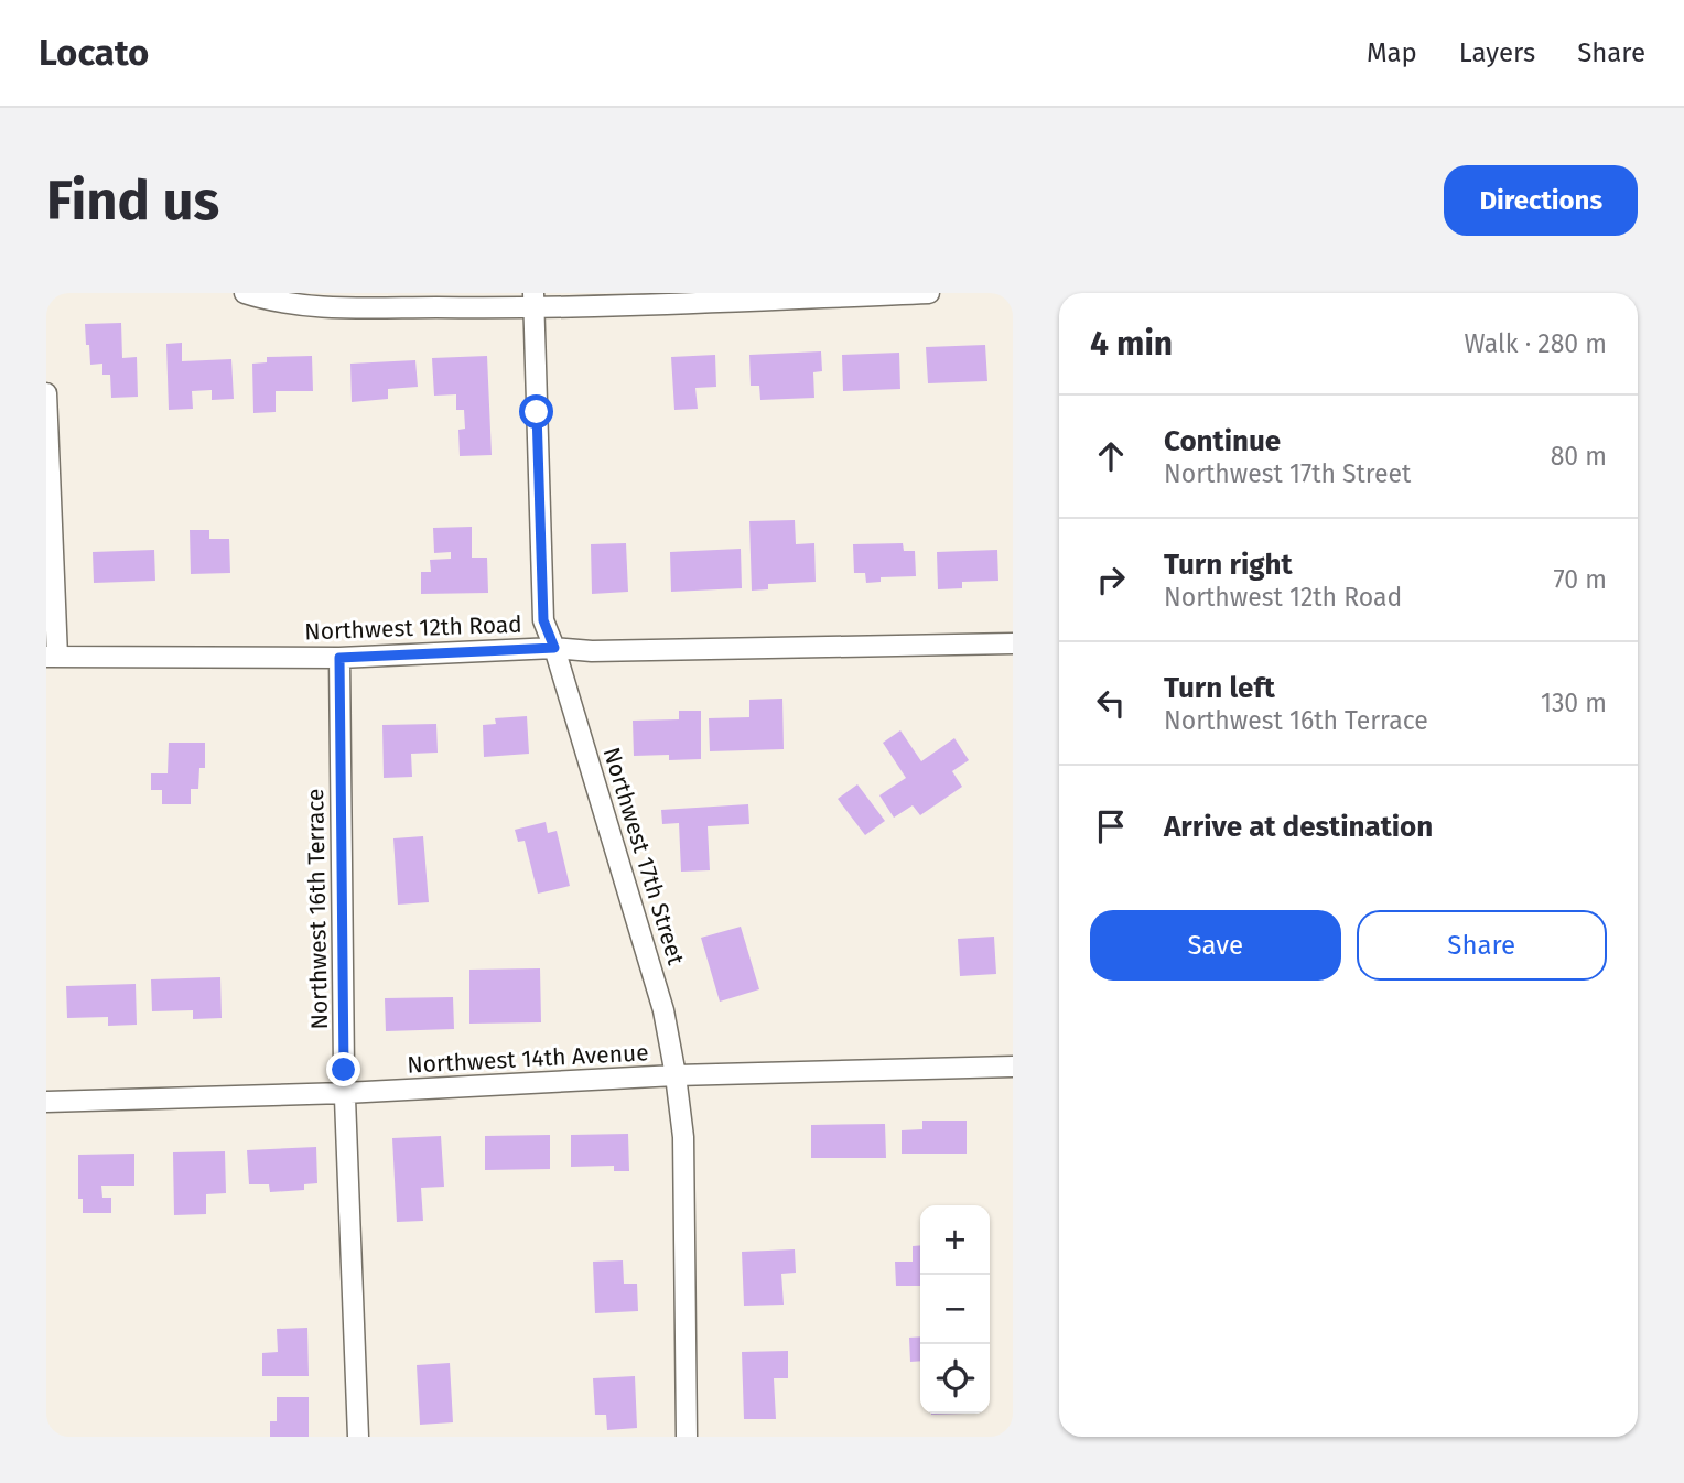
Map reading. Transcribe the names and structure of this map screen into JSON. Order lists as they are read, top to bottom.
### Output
{
  "streets": {
    "street": [
      "Northwest 12th Road",
      "Northwest 17th Street",
      "Northwest 16th Terrace",
      "Northwest 14th Avenue"
    ]
  },
  "crossings": [
    ["Northwest 12th Road", "Northwest 17th Street"],
    ["Northwest 12th Road", "Northwest 16th Terrace"],
    ["Northwest 17th Street", "Northwest 14th Avenue"],
    ["Northwest 16th Terrace", "Northwest 14th Avenue"]
  ],
  "page": {
    "header": "Locato",
    "nav": ["Map", "Layers", "Share"],
    "buttons": [
      "Directions",
      ["Save", "Share"]
    ],
    "title": "Find us",
    "heading": ["4 min", "Walk · 280 m"],
    "list": [
      ["Continue", "Northwest 17th Street", "80 m"],
      ["Turn right", "Northwest 12th Road", "70 m"],
      ["Turn left", "Northwest 16th Terrace", "130 m"],
      "Arrive at destination"
    ],
    "map_buttons": ["+", "−"]
  }
}
